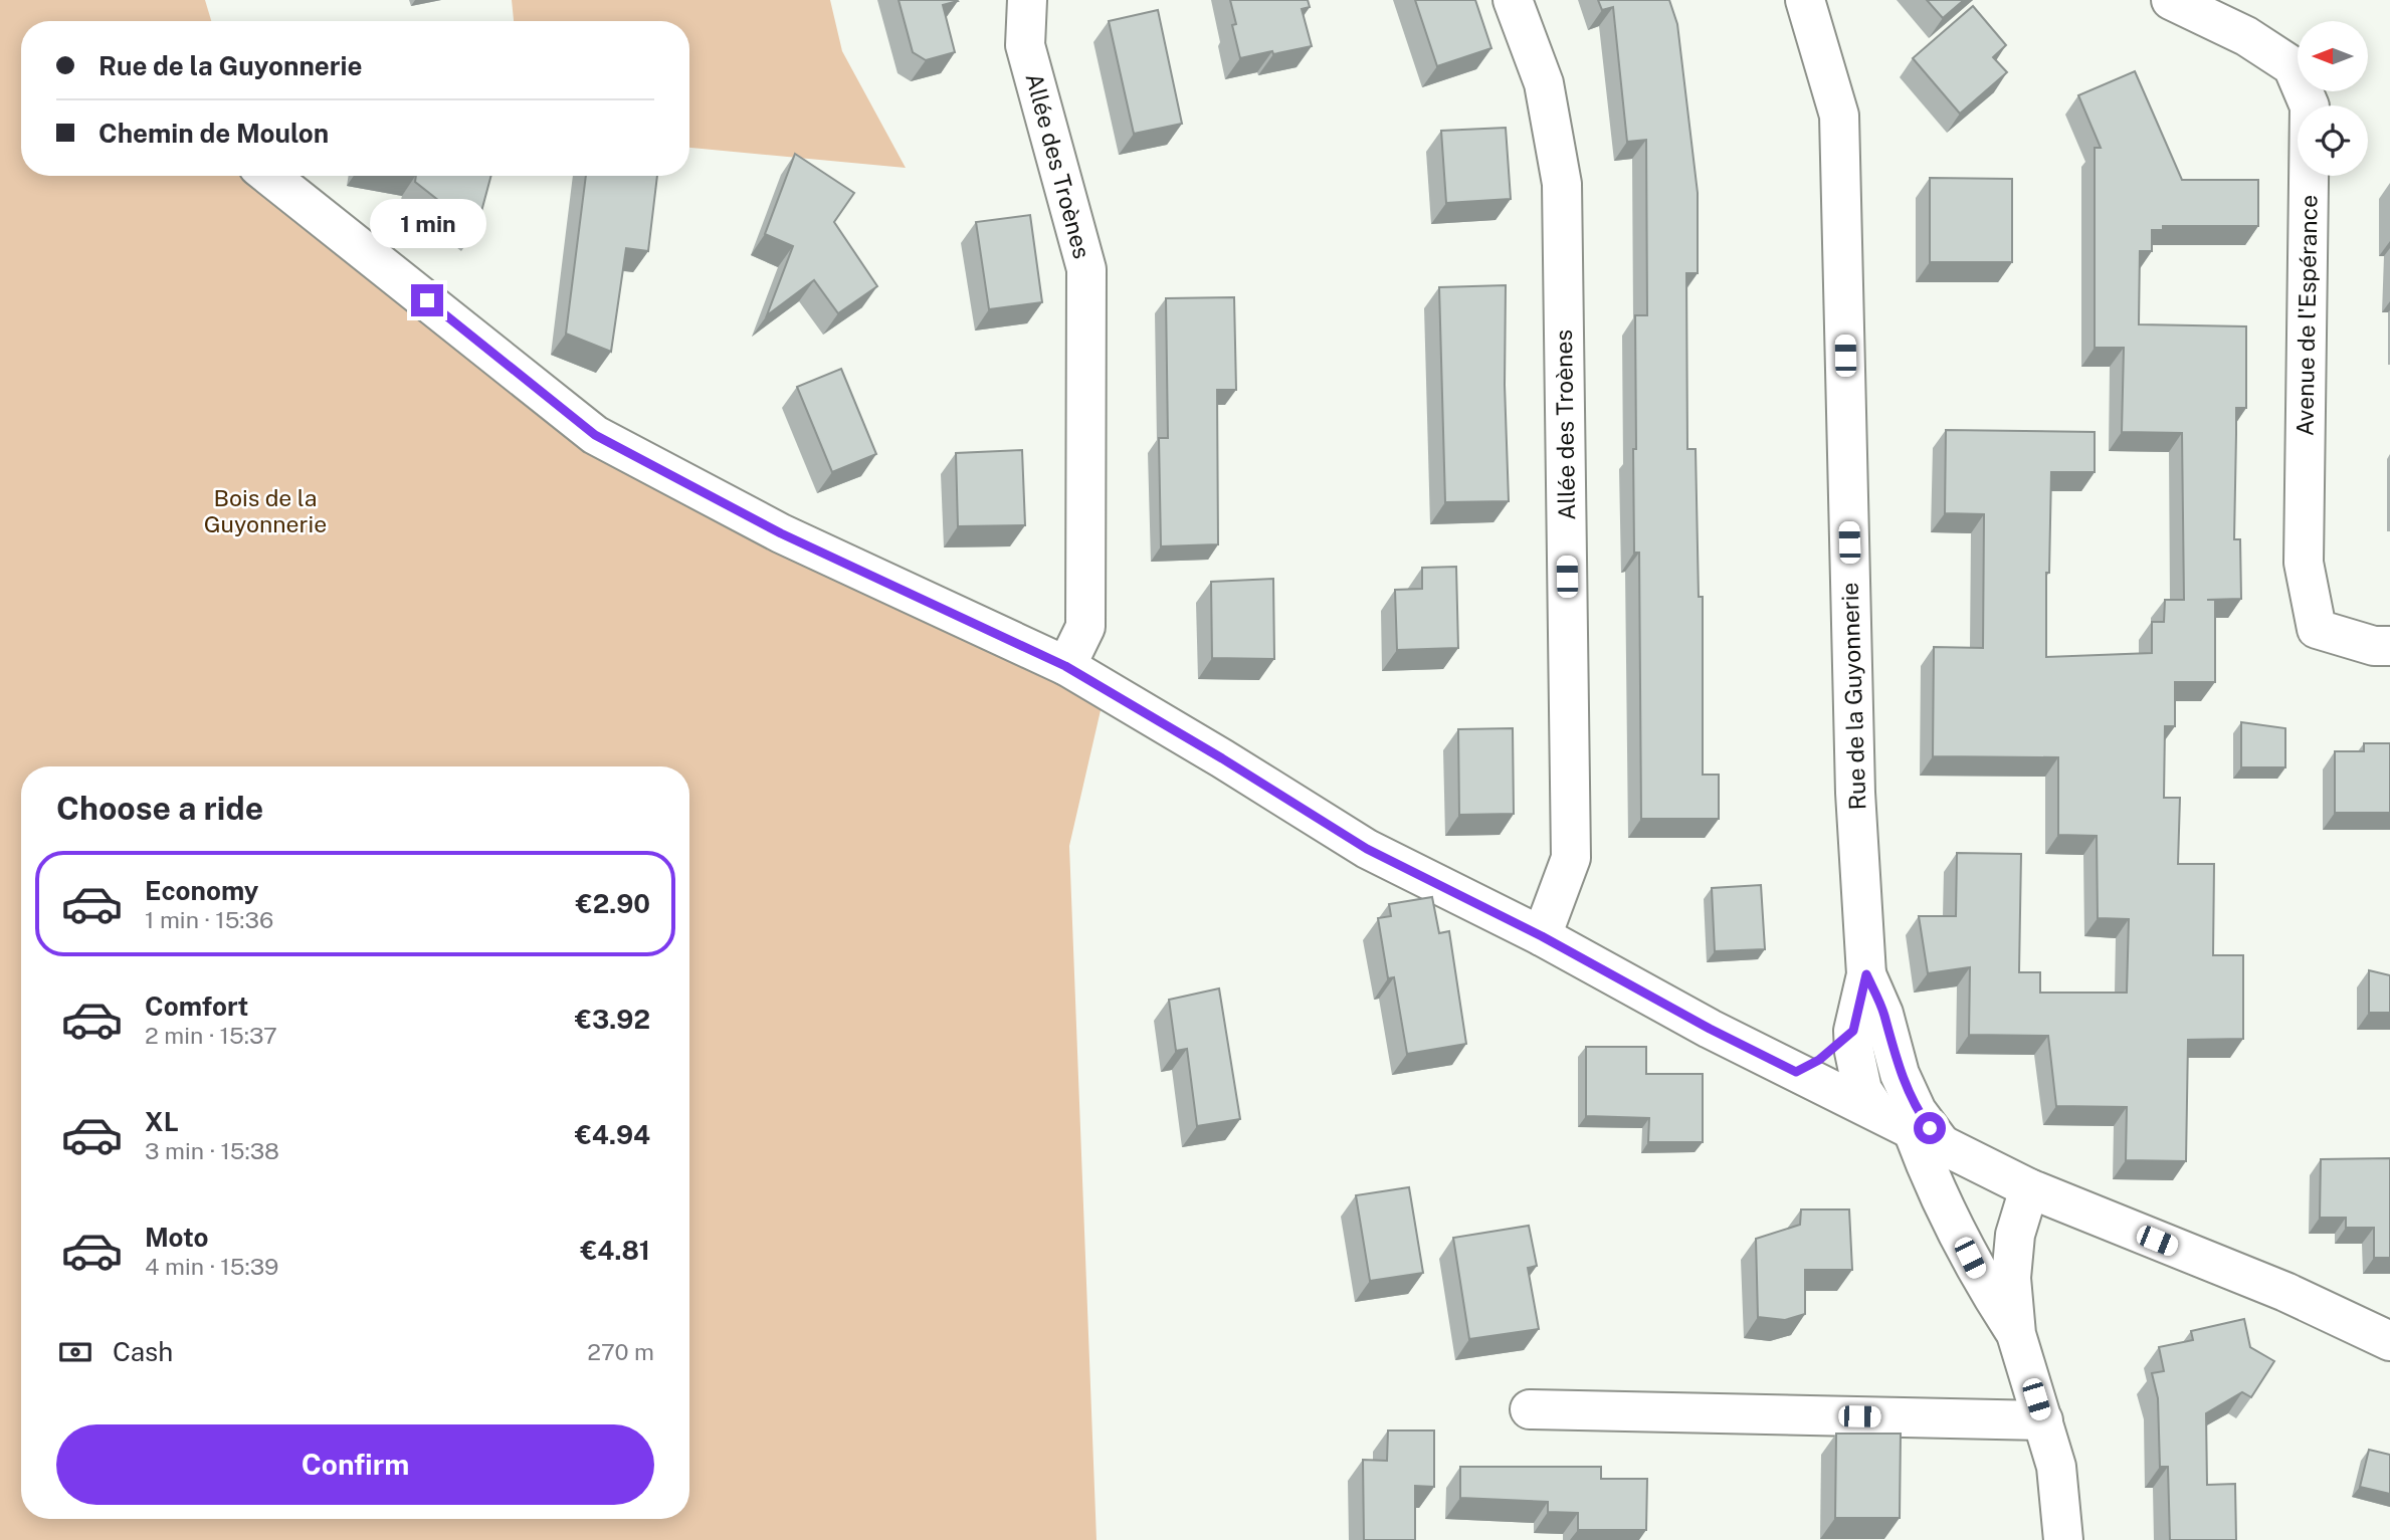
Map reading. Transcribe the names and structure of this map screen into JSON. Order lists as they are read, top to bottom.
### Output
{
  "streets": {
    "street": ["Allée des Troènes", "Avenue de l'Espérance", "Rue de la Guyonnerie"]
  },
  "parks": ["Bois de la Guyonnerie"],
  "north": "left",
  "page": {
    "banner": ["Rue de la Guyonnerie", "Chemin de Moulon"],
    "bubble": "1 min",
    "heading": "Choose a ride",
    "list": [
      {
        "name": "Economy",
        "note": "1 min · 15:36",
        "value": "€2.90"
      },
      {
        "name": "Comfort",
        "note": "2 min · 15:37",
        "value": "€3.92"
      },
      {
        "name": "XL",
        "note": "3 min · 15:38",
        "value": "€4.94"
      },
      {
        "name": "Moto",
        "note": "4 min · 15:39",
        "value": "€4.81"
      }
    ],
    "pay": ["Cash", "270 m"],
    "buttons": "Confirm"
  }
}
